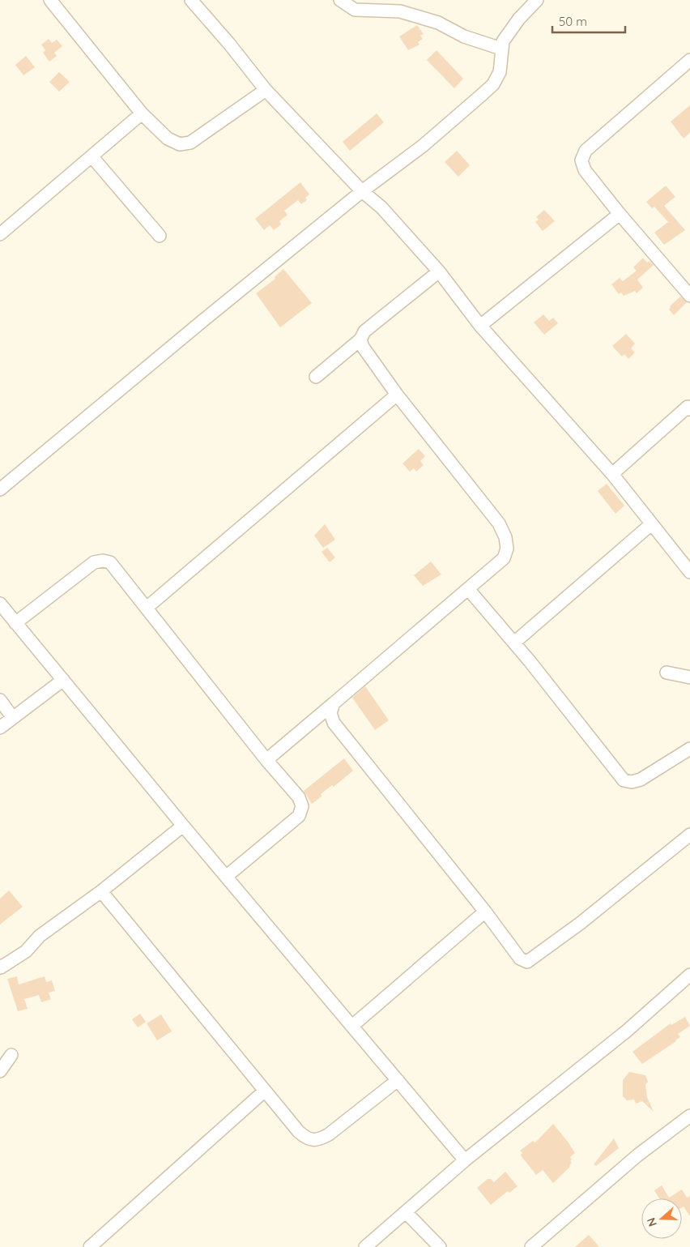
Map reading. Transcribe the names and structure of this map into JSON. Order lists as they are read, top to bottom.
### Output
{
  "scale_bar": "50 m",
  "north": "left"
}
